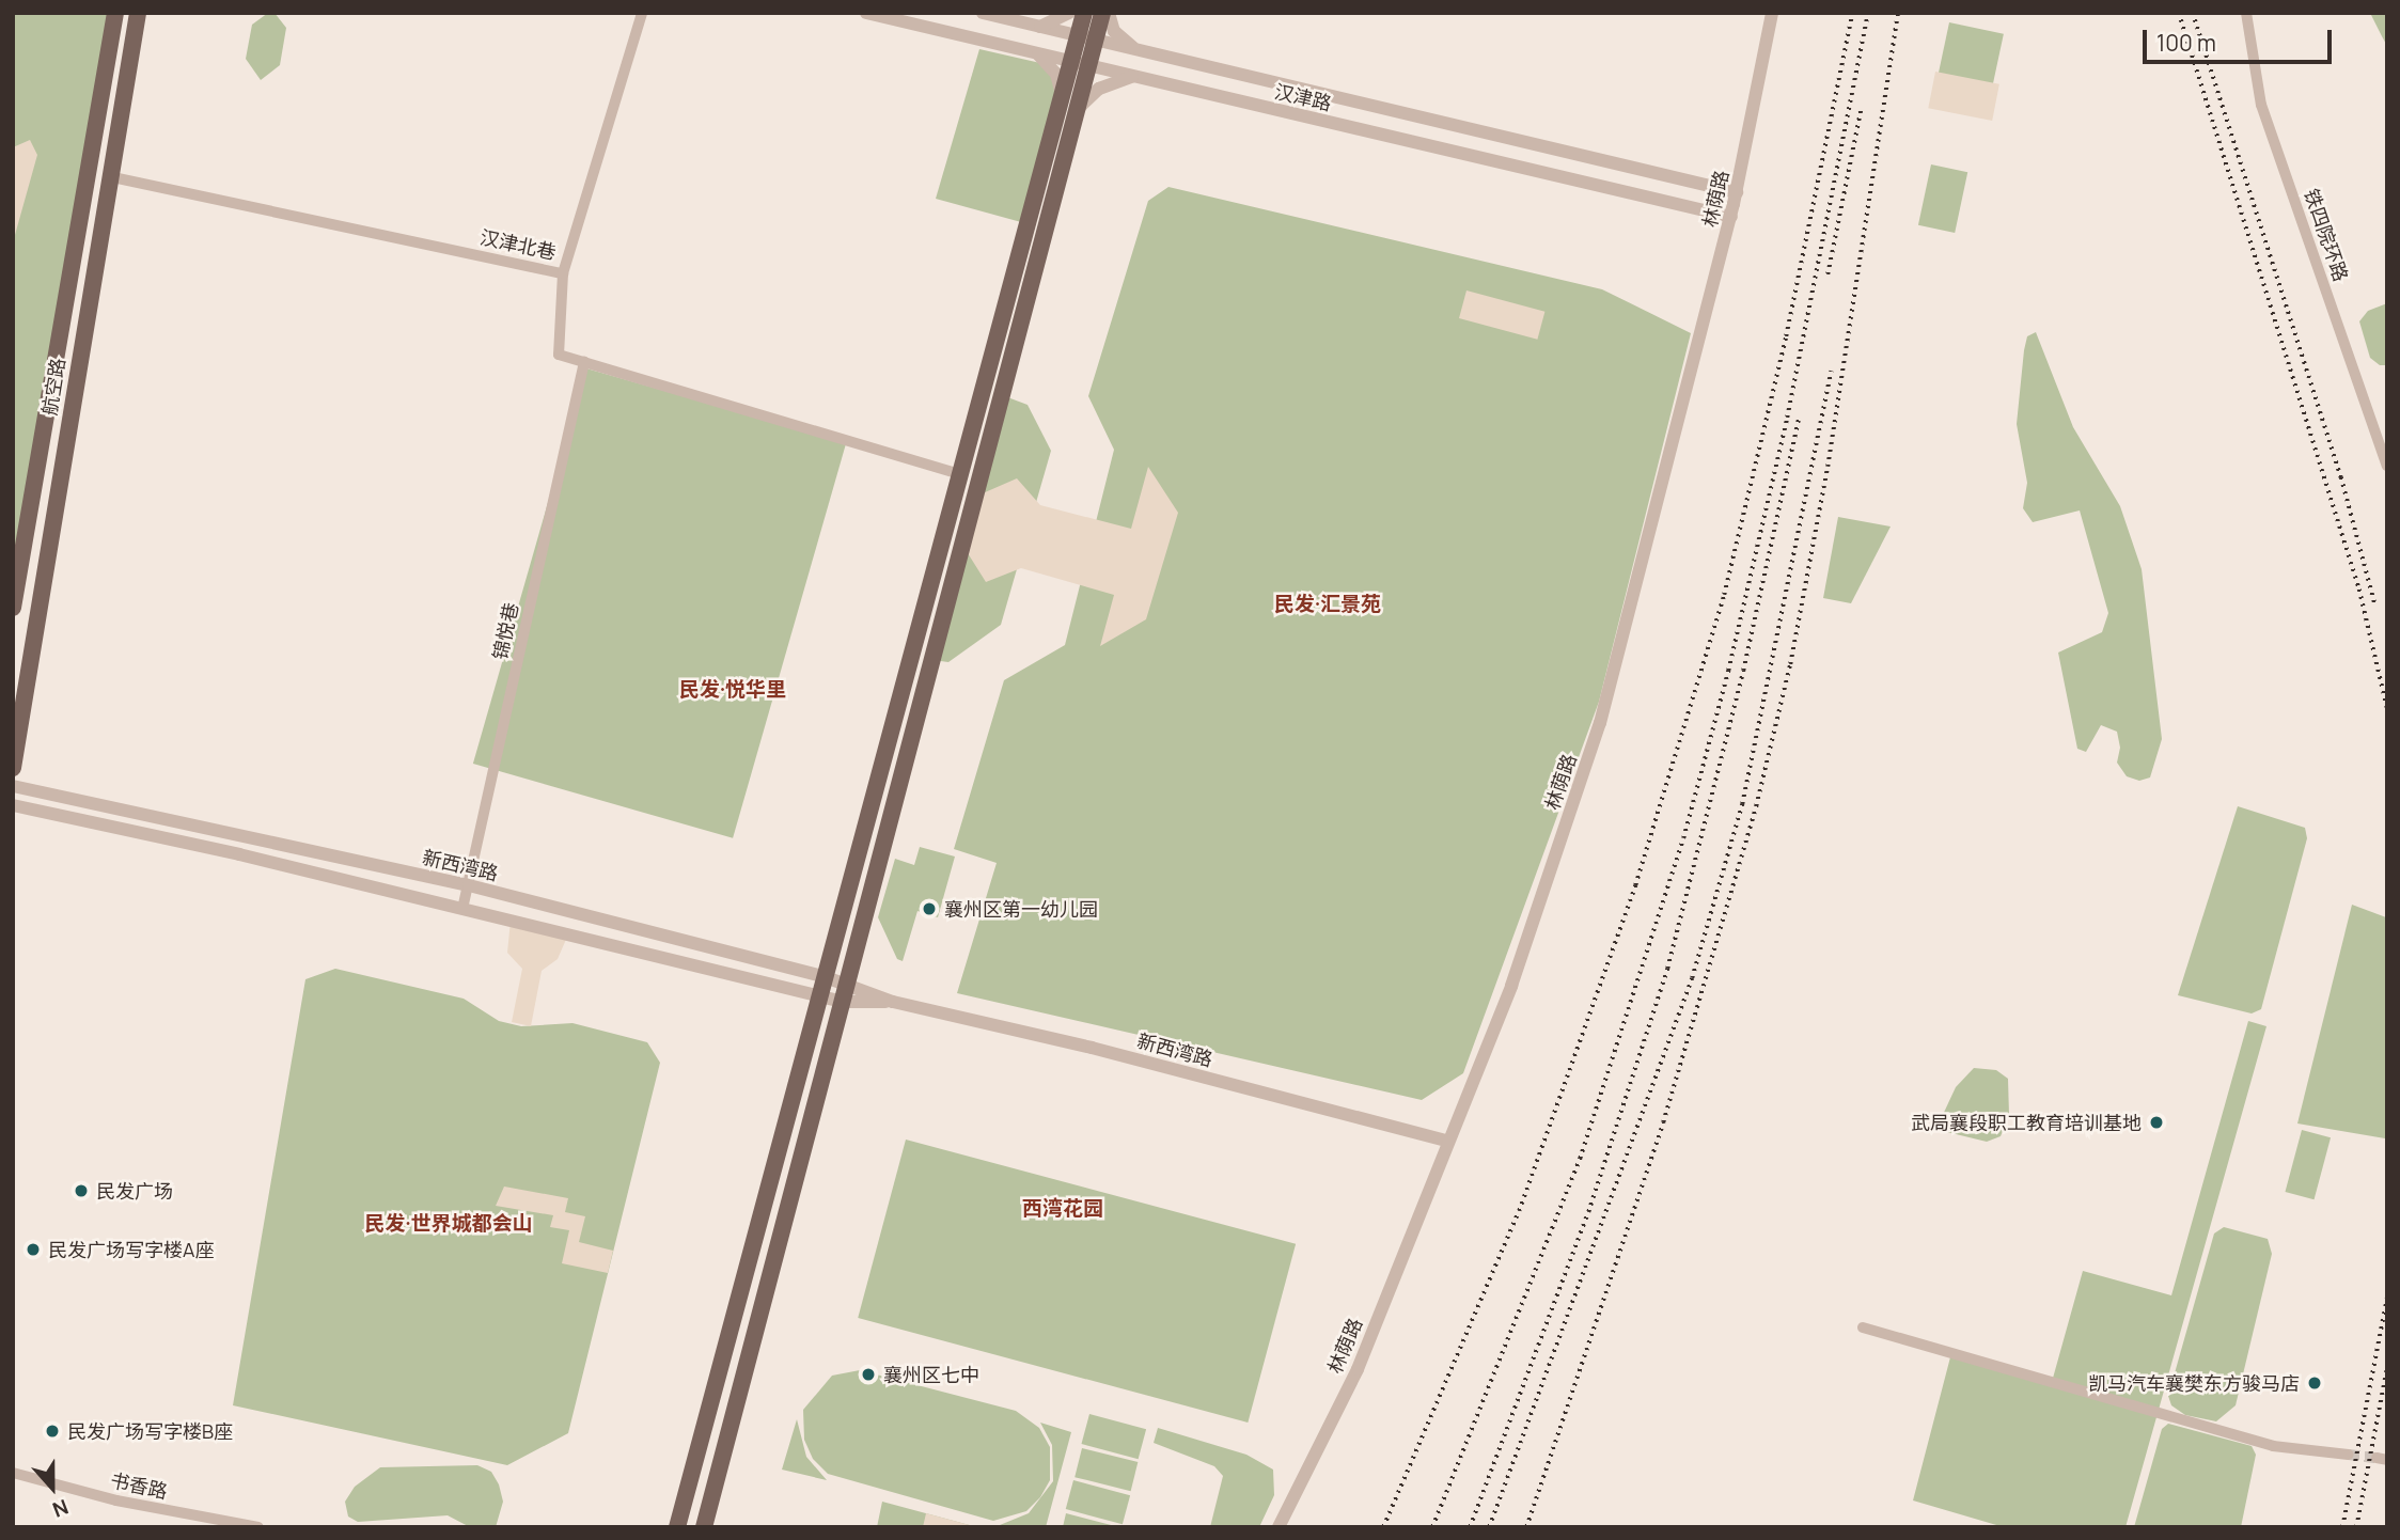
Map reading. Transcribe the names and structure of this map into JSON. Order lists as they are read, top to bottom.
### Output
{
  "streets": {
    "main road": ["航空路"],
    "street": [
      "汉津路",
      "林荫路",
      "铁四院环路",
      "汉津北巷",
      "锦悦巷",
      "新西湾路",
      "书香路"
    ]
  },
  "crossings": [
    ["汉津路", "林荫路"],
    ["林荫路", "新西湾路"],
    ["汉津北巷", "航空路"],
    ["汉津北巷", "锦悦巷"],
    ["锦悦巷", "新西湾路"]
  ],
  "districts": [
    "民发·汇景苑",
    "民发·悦华里",
    "西湾花园",
    "民发·世界城都会山"
  ],
  "places": [
    "襄州区第一幼儿园",
    "武局襄段职工教育培训基地",
    "民发广场",
    "民发广场写字楼A座",
    "襄州区七中",
    "凯马汽车襄樊东方骏马店",
    "民发广场写字楼B座"
  ],
  "scale_bar": "100 m",
  "north": "bottom"
}
